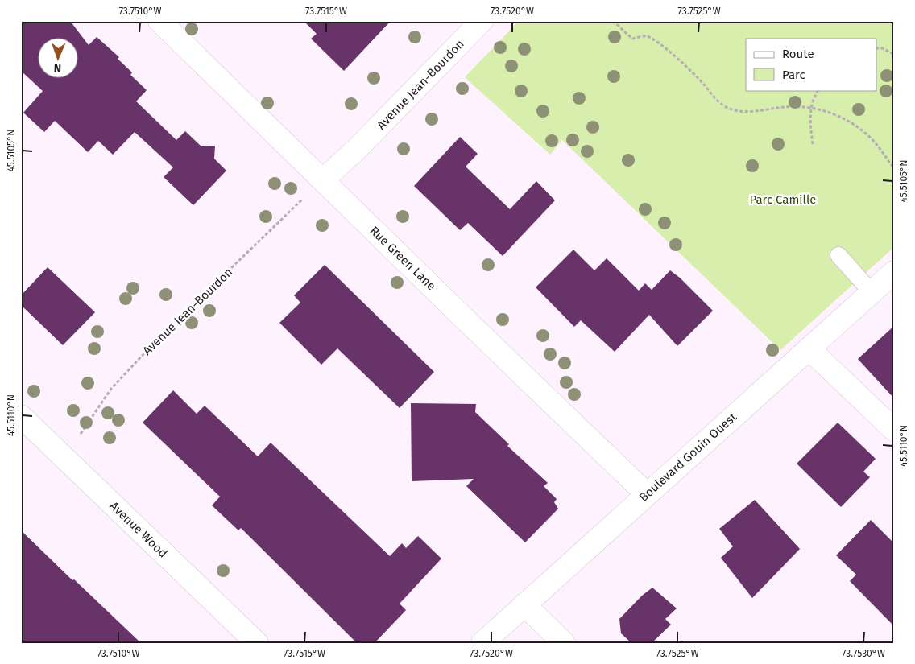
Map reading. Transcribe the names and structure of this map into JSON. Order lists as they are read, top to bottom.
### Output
{
  "streets": {
    "street": [
      "Avenue Jean-Bourdon",
      "Rue Green Lane",
      "Boulevard Gouin Ouest",
      "Avenue Wood"
    ]
  },
  "crossings": [
    ["Avenue Jean-Bourdon", "Rue Green Lane"],
    ["Rue Green Lane", "Boulevard Gouin Ouest"]
  ],
  "parks": ["Parc Camille"],
  "legend": ["Route", "Parc"],
  "north": "bottom",
  "coordinates": [
    "73.7510°W",
    "73.7515°W",
    "73.7520°W",
    "73.7525°W",
    "45.5105°N",
    "45.5110°N",
    "73.7530°W"
  ]
}
